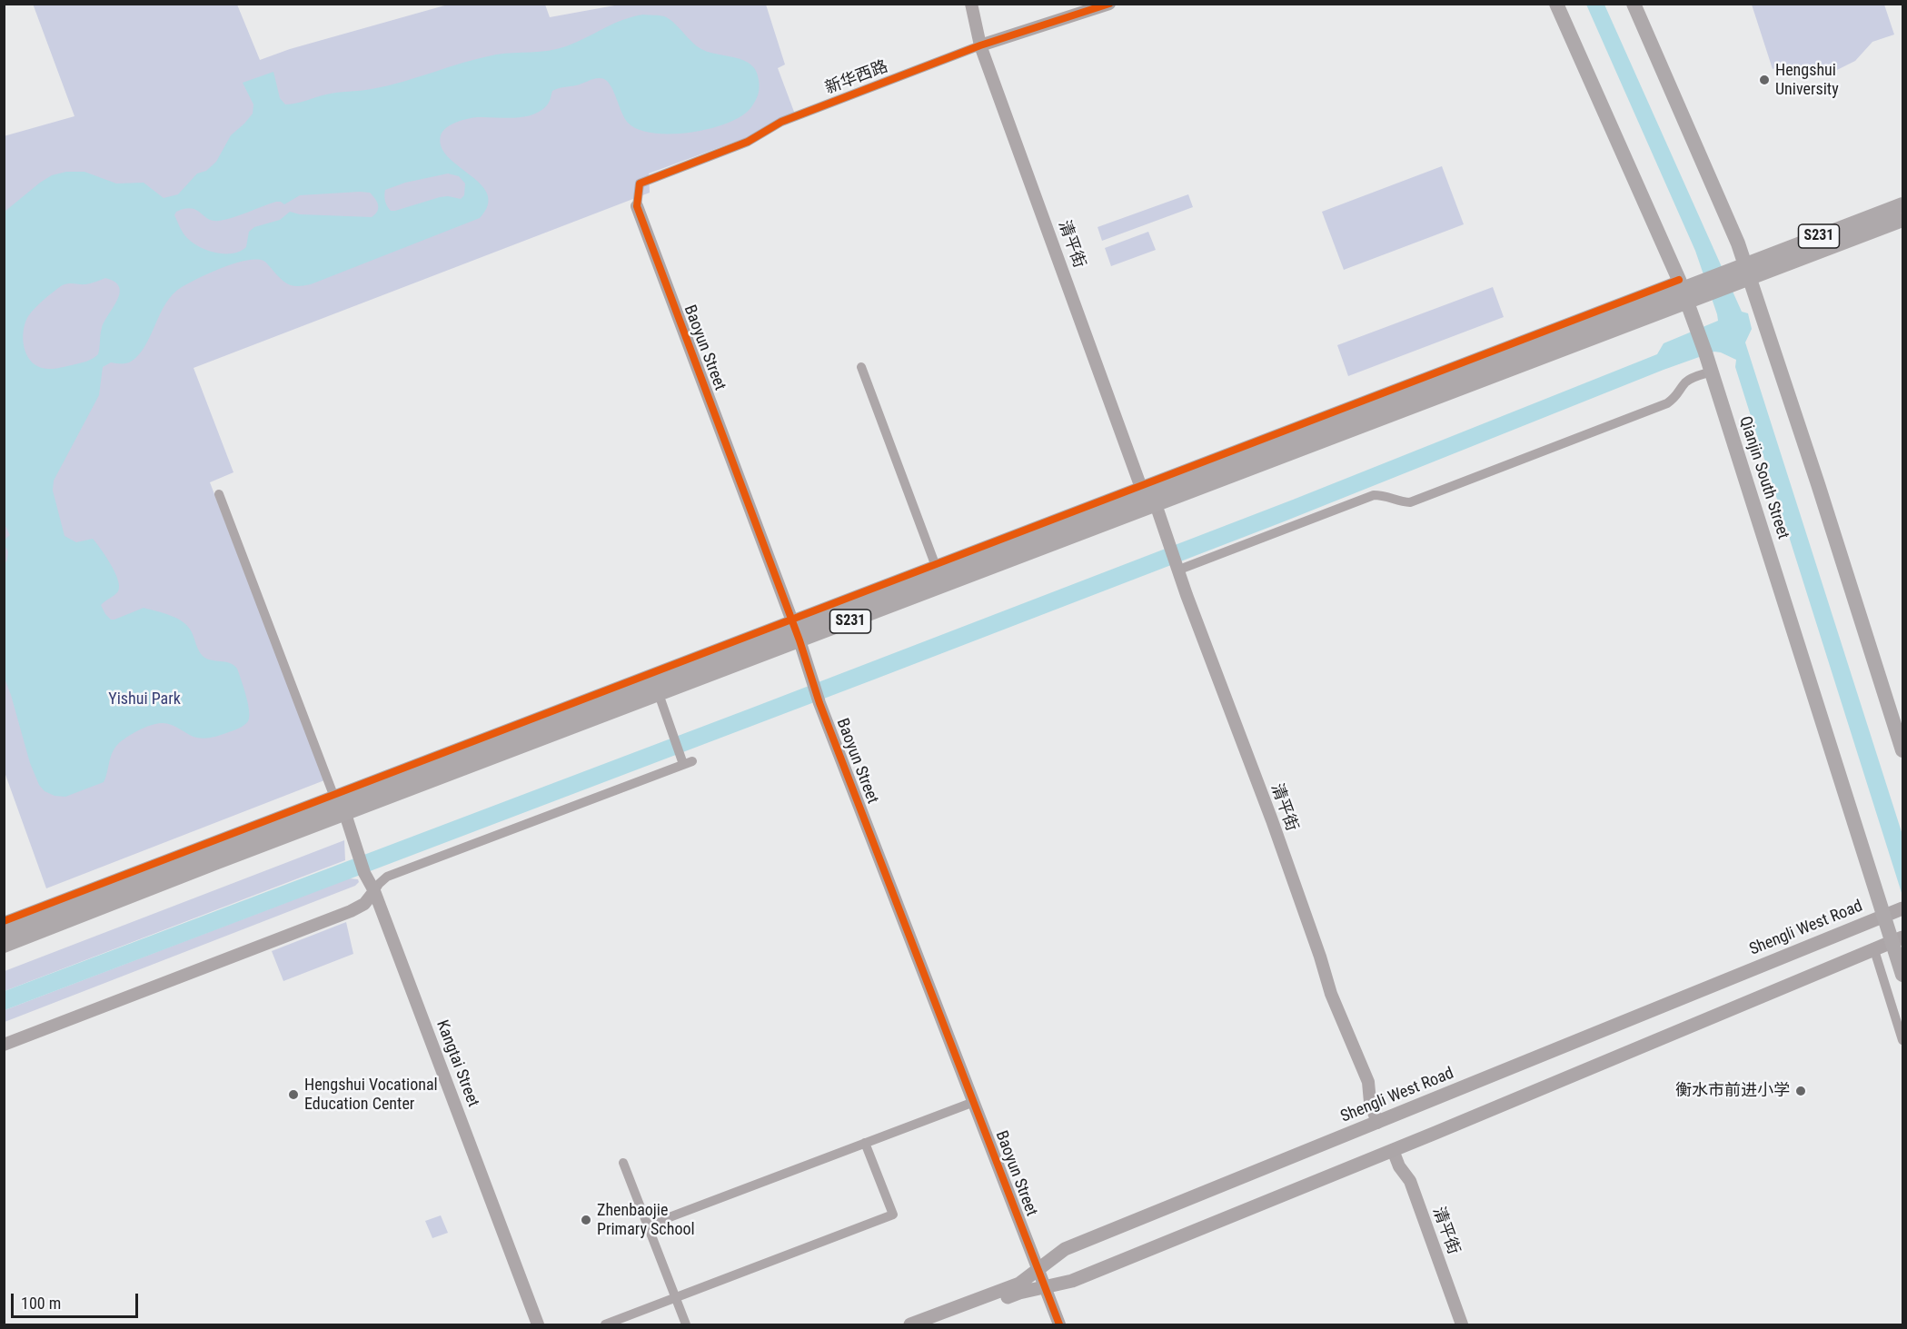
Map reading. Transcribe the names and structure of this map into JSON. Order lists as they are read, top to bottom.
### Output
{
  "streets": {
    "main road": ["S231", "Qianjin South Street", "Shengli West Road"],
    "street": [
      "新华西路",
      "清平街",
      "Baoyun Street",
      "Kangtai Street"
    ]
  },
  "crossings": [
    ["新华西路", "清平街"],
    ["新华西路", "Baoyun Street"],
    ["S231", "清平街"],
    ["S231", "Baoyun Street"],
    ["S231", "Qianjin South Street"],
    ["S231", "Kangtai Street"],
    ["清平街", "Shengli West Road"],
    ["Baoyun Street", "Shengli West Road"],
    ["Qianjin South Street", "Shengli West Road"]
  ],
  "parks": ["Yishui Park"],
  "places": [
    "Hengshui University",
    "衡水市前进小学",
    "Hengshui Vocational Education Center",
    "Zhenbaojie Primary School"
  ],
  "scale_bar": "100 m"
}
